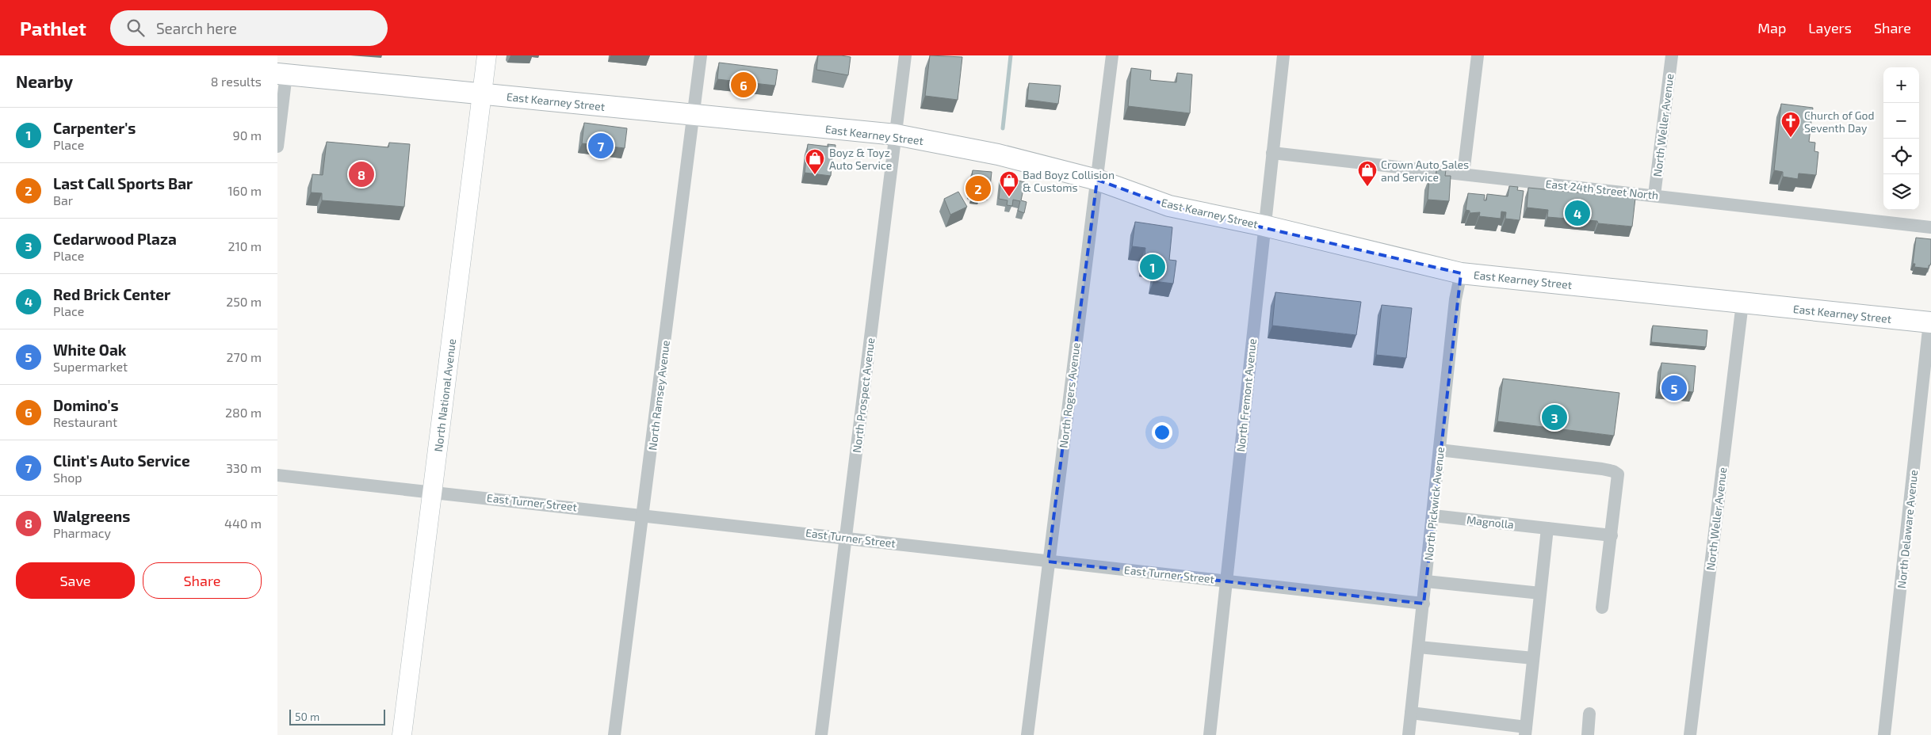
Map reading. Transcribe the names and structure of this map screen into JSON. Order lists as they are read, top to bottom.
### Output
{
  "streets": {
    "main road": ["East Kearney Street", "North National Avenue"],
    "street": [
      "North Weller Avenue",
      "East 24th Street North",
      "North Ramsey Avenue",
      "North Prospect Avenue",
      "North Rogers Avenue",
      "North Fremont Avenue",
      "East Turner Street",
      "North Pickwick Avenue",
      "Magnolla",
      "North Delaware Avenue"
    ]
  },
  "crossings": [
    ["East Kearney Street", "North Weller Avenue"],
    ["East Kearney Street", "North National Avenue"],
    ["East Kearney Street", "North Ramsey Avenue"],
    ["East Kearney Street", "North Prospect Avenue"],
    ["East Kearney Street", "North Rogers Avenue"],
    ["East Kearney Street", "North Fremont Avenue"],
    ["East Kearney Street", "North Pickwick Avenue"],
    ["East Kearney Street", "North Delaware Avenue"],
    ["North Weller Avenue", "East 24th Street North"],
    ["East 24th Street North", "North Fremont Avenue"],
    ["North National Avenue", "East Turner Street"],
    ["North Ramsey Avenue", "East Turner Street"],
    ["North Prospect Avenue", "East Turner Street"],
    ["North Rogers Avenue", "East Turner Street"],
    ["North Fremont Avenue", "East Turner Street"],
    ["East Turner Street", "North Pickwick Avenue"],
    ["North Pickwick Avenue", "Magnolla"]
  ],
  "places": {
    "church": ["Church of God Seventh Day"],
    "shop": ["Boyz & Toyz Auto Service", "Crown Auto Sales and Service", "Bad Boyz Collision & Customs"]
  },
  "scale_bar": "50 m",
  "page": {
    "header": "Pathlet",
    "search": "Search here",
    "nav": ["Map", "Layers", "Share"],
    "heading": ["Nearby", "8 results"],
    "map_buttons": ["+", "−"],
    "pins": [
      "6",
      "7",
      "8",
      "2",
      "4",
      "1",
      "5",
      "3"
    ],
    "list": [
      {
        "mark": "1",
        "name": "Carpenter's",
        "note": "Place",
        "value": "90 m"
      },
      {
        "mark": "2",
        "name": "Last Call Sports Bar",
        "note": "Bar",
        "value": "160 m"
      },
      {
        "mark": "3",
        "name": "Cedarwood Plaza",
        "note": "Place",
        "value": "210 m"
      },
      {
        "mark": "4",
        "name": "Red Brick Center",
        "note": "Place",
        "value": "250 m"
      },
      {
        "mark": "5",
        "name": "White Oak",
        "note": "Supermarket",
        "value": "270 m"
      },
      {
        "mark": "6",
        "name": "Domino's",
        "note": "Restaurant",
        "value": "280 m"
      },
      {
        "mark": "7",
        "name": "Clint's Auto Service",
        "note": "Shop",
        "value": "330 m"
      },
      {
        "mark": "8",
        "name": "Walgreens",
        "note": "Pharmacy",
        "value": "440 m"
      }
    ],
    "buttons": ["Save", "Share"],
    "scale": "50 m"
  }
}
